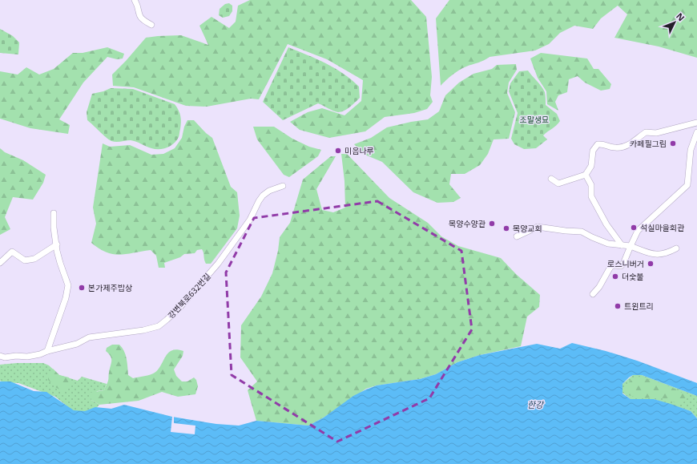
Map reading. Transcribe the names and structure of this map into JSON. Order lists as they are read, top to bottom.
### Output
{
  "streets": {
    "street": ["강변북로632번길"]
  },
  "water": ["한강"],
  "parks": ["조말생묘"],
  "places": [
    "카페필그림",
    "미음나루",
    "목양수양관",
    "석실마을회관",
    "목양교회",
    "로스니버거",
    "더숯불",
    "본가제주밥상",
    "트윈트리"
  ],
  "north": "top right"
}
